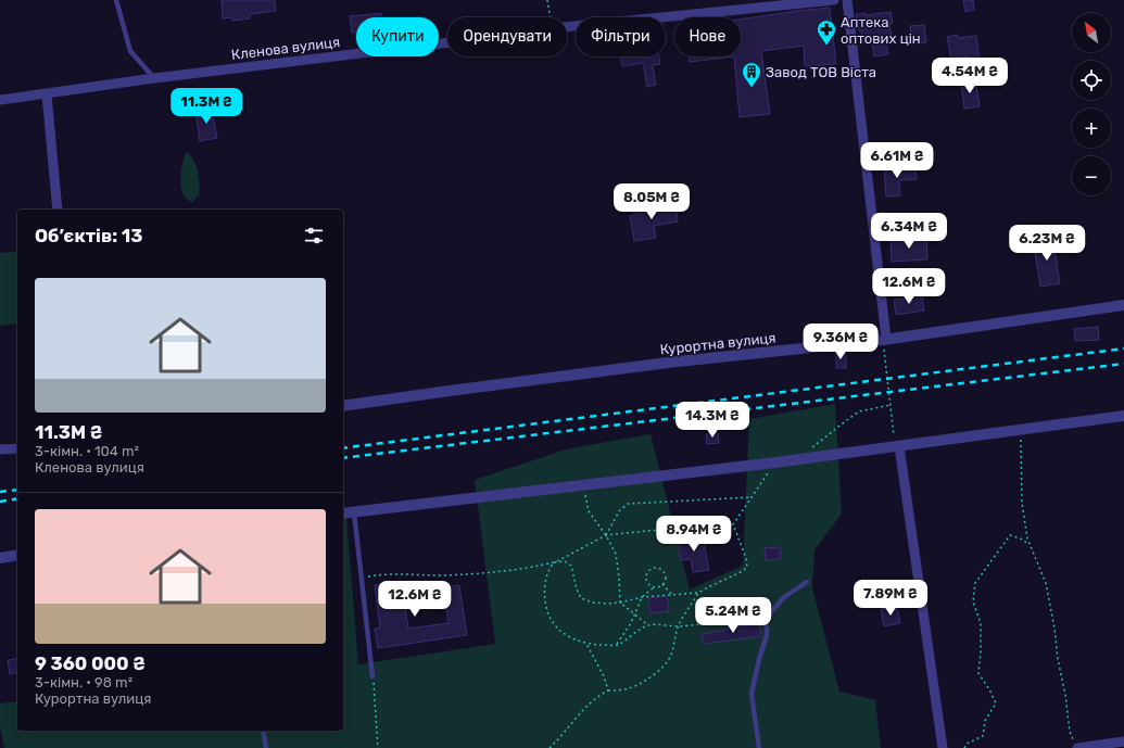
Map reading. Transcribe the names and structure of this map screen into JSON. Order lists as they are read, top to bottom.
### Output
{
  "streets": {
    "street": ["Кленова вулиця", "Курортна вулиця"]
  },
  "places": {
    "pharmacy": ["Аптека оптових цін"],
    "building": ["Завод ТОВ Віста"]
  },
  "north": "top left",
  "page": {
    "map_buttons": ["+", "−"],
    "chip": [
      "Купити",
      "Орендувати",
      "Фільтри",
      "Нове"
    ],
    "price": [
      "4.54M ₴",
      "11.3M ₴",
      "6.61M ₴",
      "8.05M ₴",
      "6.34M ₴",
      "6.23M ₴",
      "12.6M ₴",
      "9.36M ₴",
      "14.3M ₴",
      "8.94M ₴",
      "7.89M ₴",
      "12.6M ₴",
      "5.24M ₴"
    ],
    "heading": "Об’єктів: 13",
    "list": [
      {
        "name": "11.3M ₴",
        "note": "3-кімн. · 104 m² · Кленова вулиця"
      },
      {
        "name": "9 360 000 ₴",
        "note": "3-кімн. · 98 m² · Курортна вулиця"
      }
    ]
  }
}
